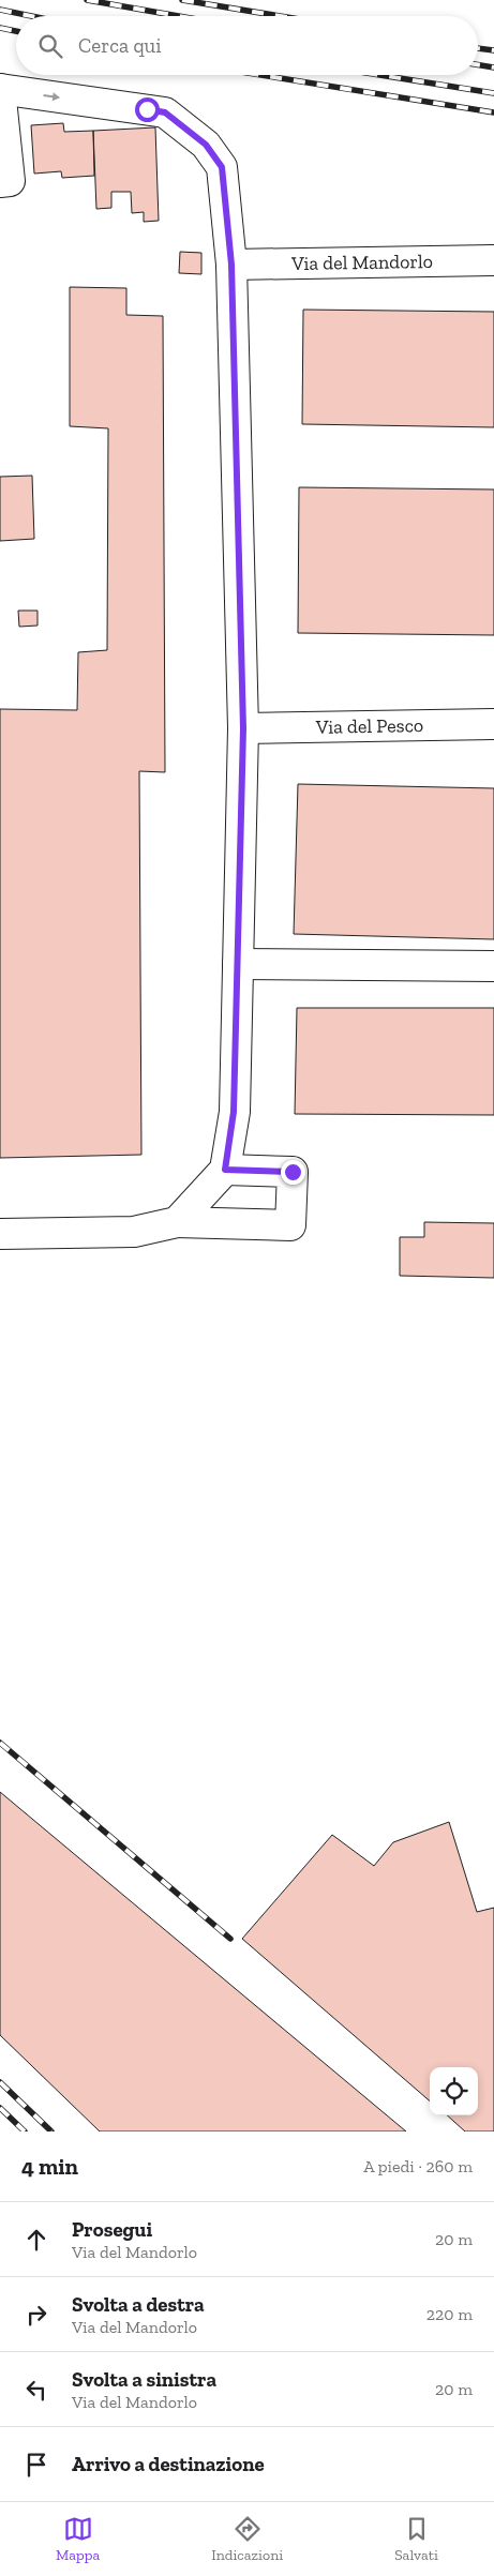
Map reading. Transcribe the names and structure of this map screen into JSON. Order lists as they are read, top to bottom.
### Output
{
  "streets": {
    "street": ["Via del Mandorlo", "Via del Pesco"]
  },
  "page": {
    "search": "Cerca qui",
    "heading": ["4 min", "A piedi · 260 m"],
    "list": [
      ["Prosegui", "Via del Mandorlo", "20 m"],
      ["Svolta a destra", "Via del Mandorlo", "220 m"],
      ["Svolta a sinistra", "Via del Mandorlo", "20 m"],
      "Arrivo a destinazione"
    ],
    "nav": ["Mappa", "Indicazioni", "Salvati"]
  }
}
